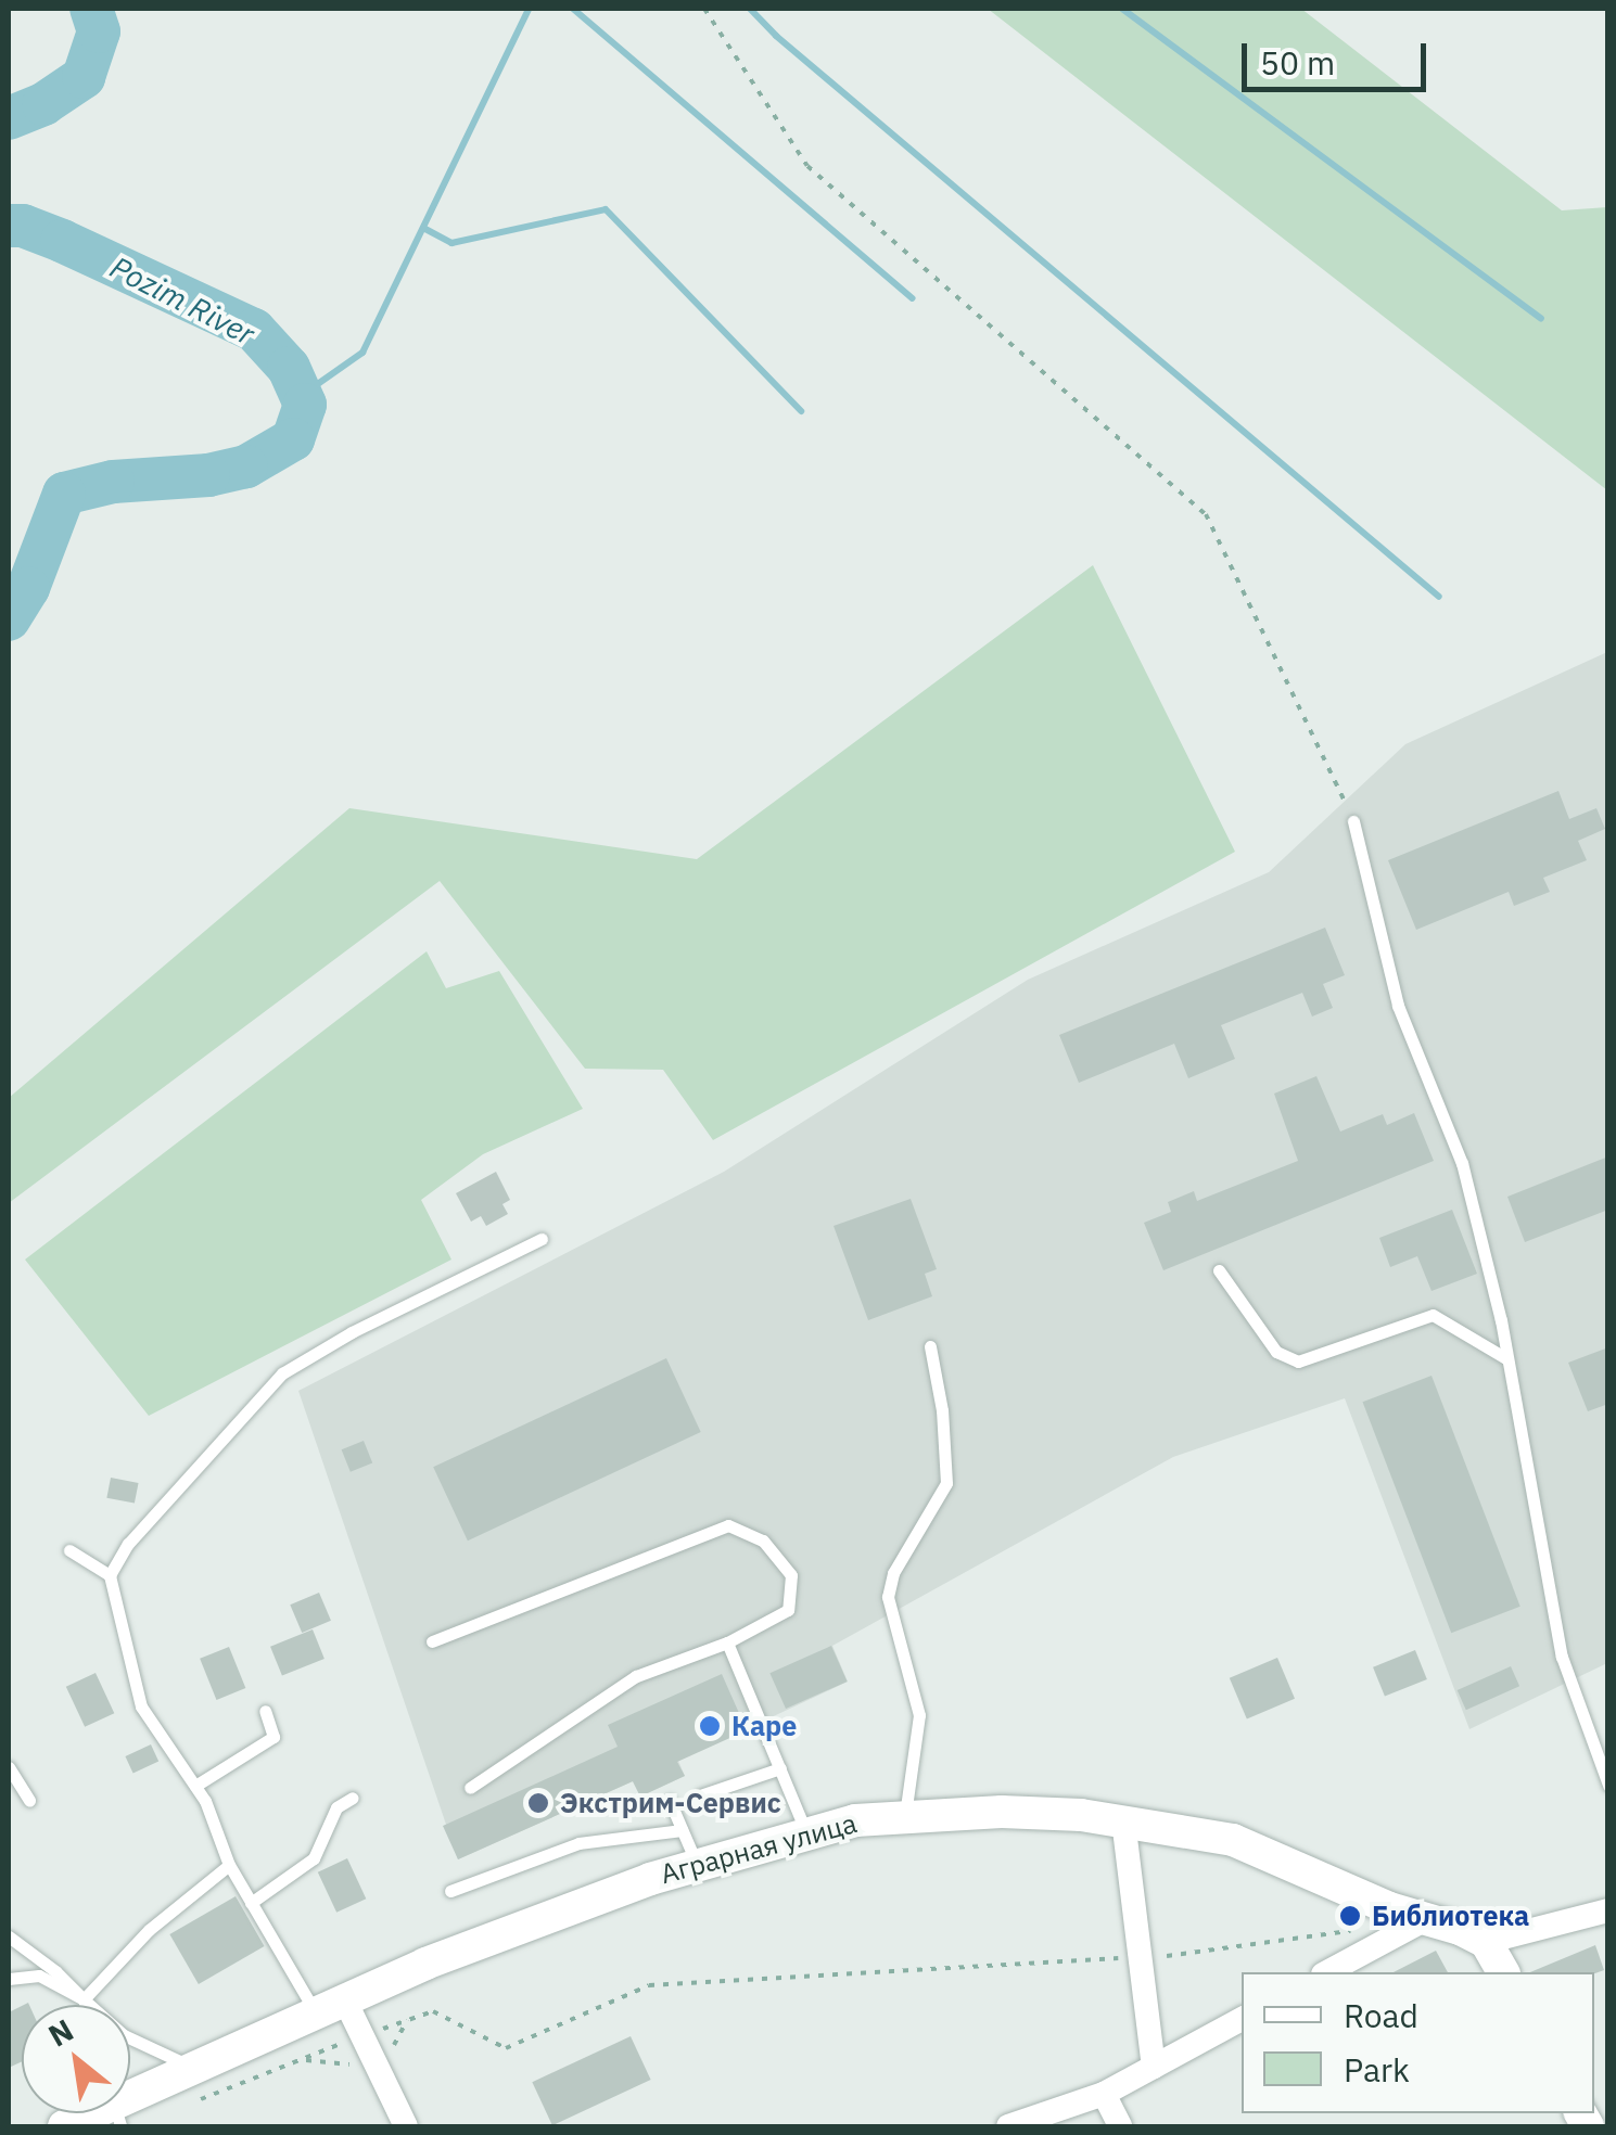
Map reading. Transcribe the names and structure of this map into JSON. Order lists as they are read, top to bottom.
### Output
{
  "streets": {
    "street": ["Аграрная улица"]
  },
  "water": ["Pozim River"],
  "places": ["Каре", "Экстрим-Сервис", "Библиотека"],
  "legend": ["Road", "Park"],
  "scale_bar": "50 m",
  "north": "top left"
}
